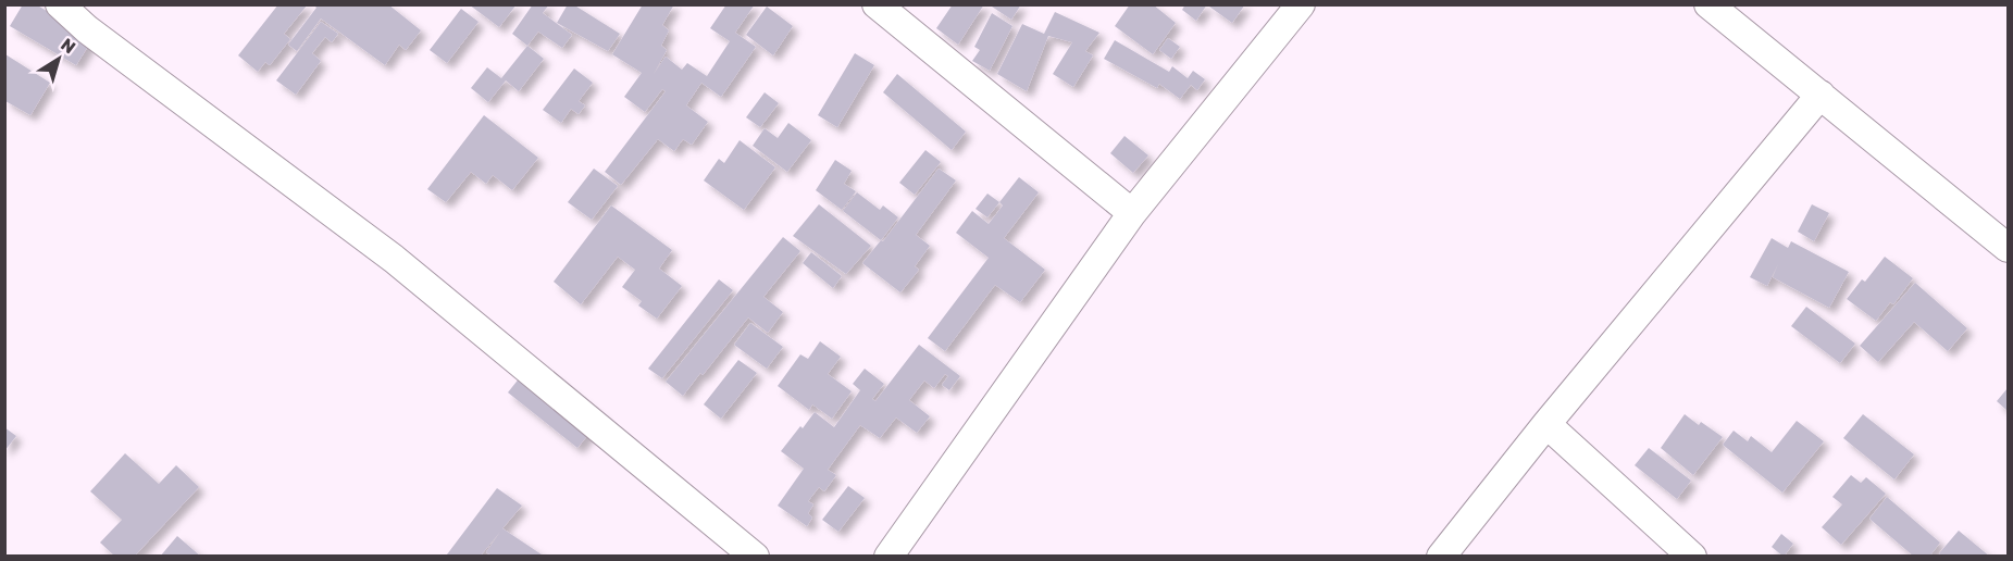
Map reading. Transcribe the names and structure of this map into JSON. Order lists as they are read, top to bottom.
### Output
{
  "north": "top right"
}
